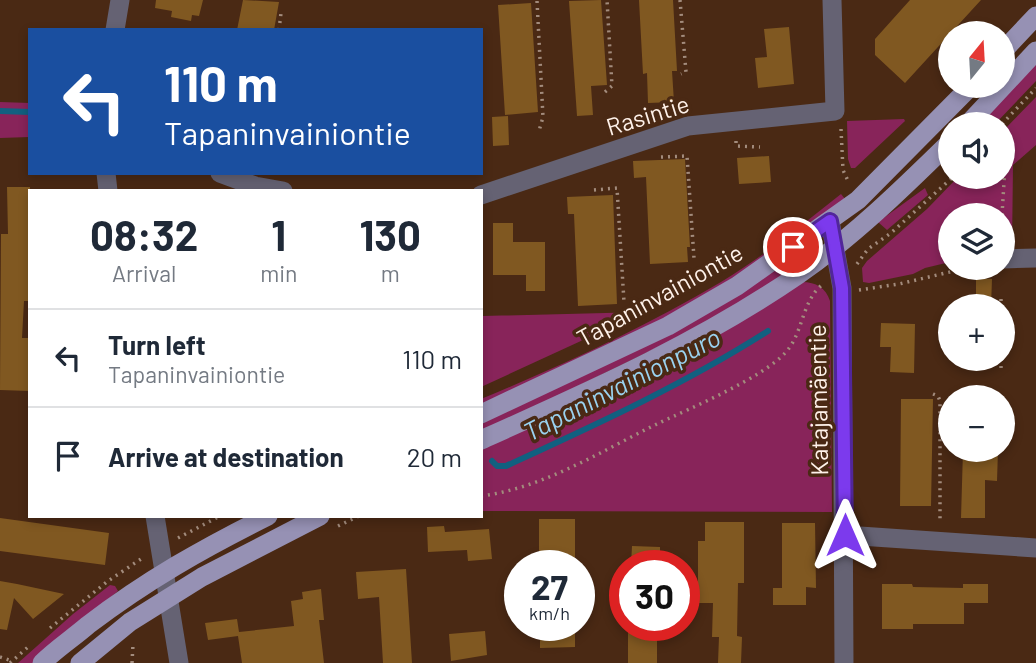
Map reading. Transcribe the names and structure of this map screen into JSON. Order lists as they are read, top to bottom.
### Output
{
  "streets": {
    "main road": ["Tapaninvainiontie"],
    "street": ["Rasintie", "Katajamäentie"]
  },
  "crossings": [
    ["Tapaninvainiontie", "Katajamäentie"]
  ],
  "water": ["Tapaninvainionpuro"],
  "north": "top",
  "page": {
    "map_buttons": ["+", "−"],
    "turn": ["110 m", "Tapaninvainiontie"],
    "eta": [
      "08:32",
      "Arrival",
      "1",
      "min",
      "130",
      "m"
    ],
    "list": [
      {
        "name": "Turn left",
        "note": "Tapaninvainiontie",
        "value": "110 m"
      },
      {
        "name": "Arrive at destination",
        "value": "20 m"
      }
    ],
    "speed": "27 km/h",
    "limit": "30"
  }
}
